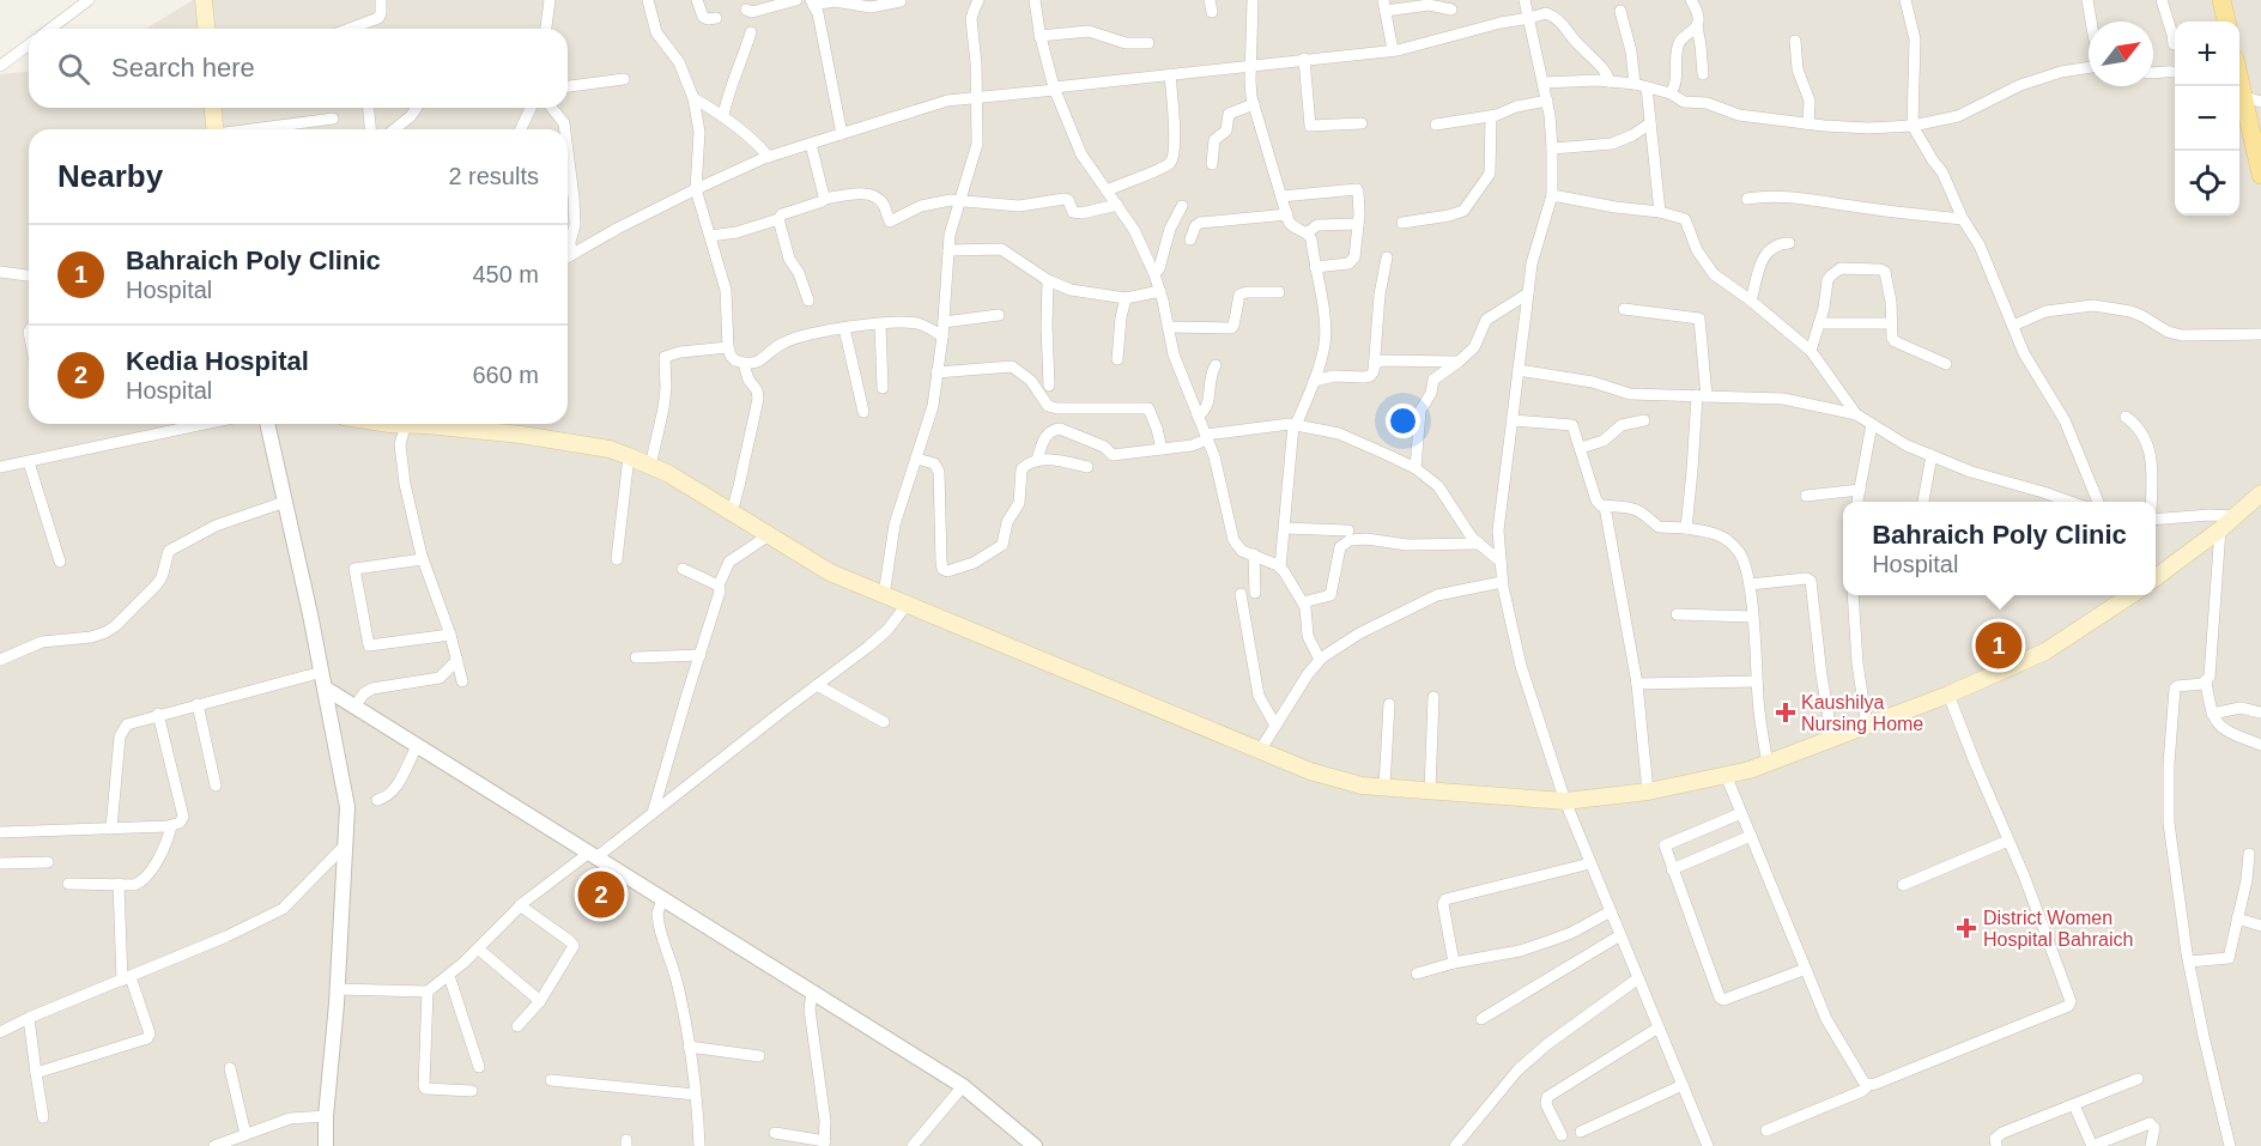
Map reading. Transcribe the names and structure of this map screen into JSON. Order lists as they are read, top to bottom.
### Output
{
  "places": {
    "health": ["Kaushilya Nursing Home", "District Women Hospital Bahraich"]
  },
  "north": "top right",
  "page": {
    "map_buttons": ["+", "−"],
    "search": "Search here",
    "heading": ["Nearby", "2 results"],
    "list": [
      {
        "mark": "1",
        "name": "Bahraich Poly Clinic",
        "note": "Hospital",
        "value": "450 m"
      },
      {
        "mark": "2",
        "name": "Kedia Hospital",
        "note": "Hospital",
        "value": "660 m"
      }
    ],
    "popup": ["Bahraich Poly Clinic", "Hospital"],
    "pins": ["1", "2"]
  }
}
